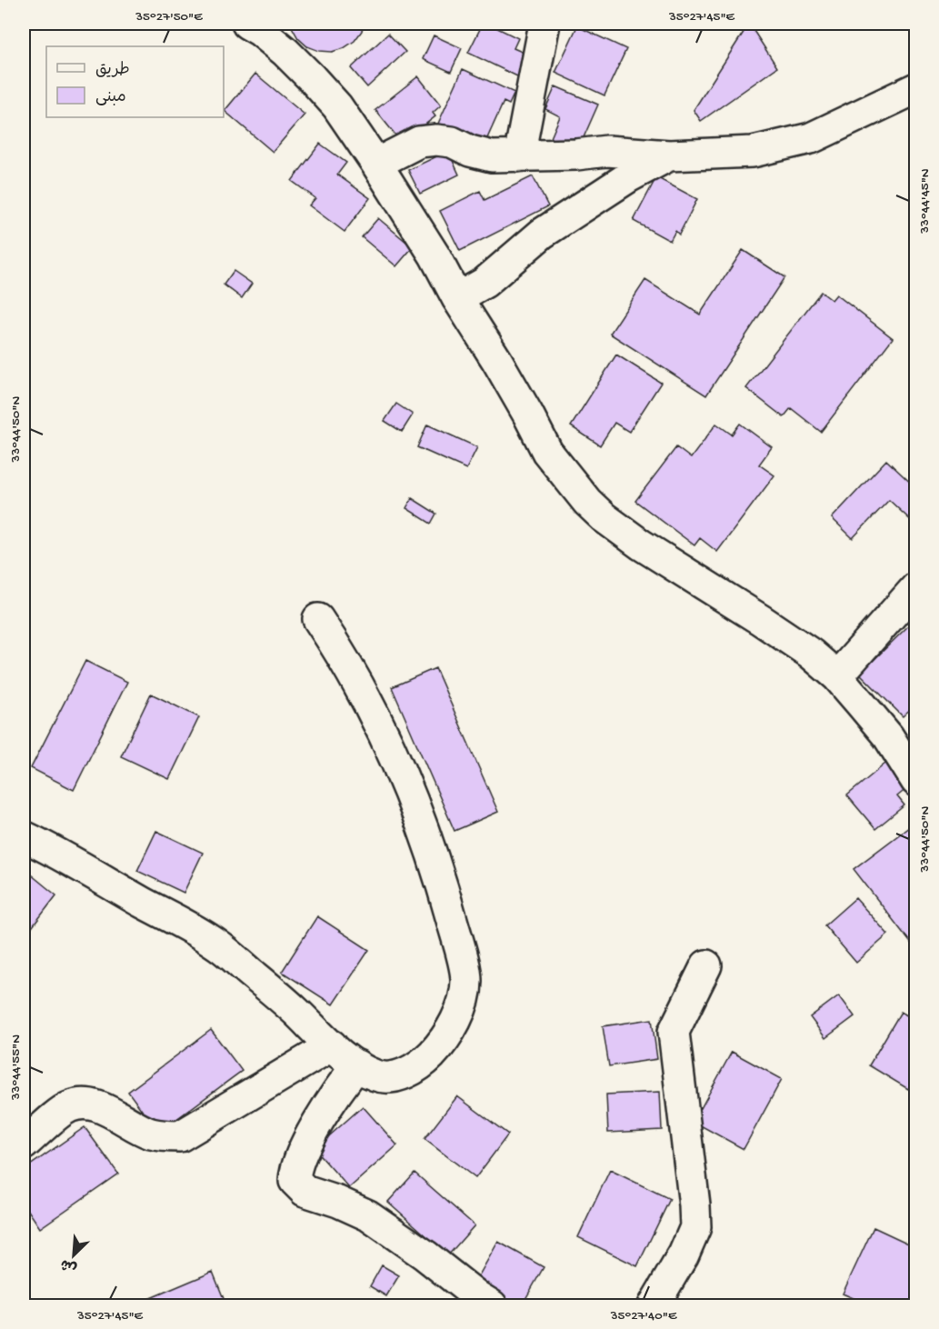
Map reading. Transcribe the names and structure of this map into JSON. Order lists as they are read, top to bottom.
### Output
{
  "legend": ["طريق", "مبنى"],
  "north": "bottom left",
  "coordinates": [
    "35°27'50\"E",
    "35°27'45\"E",
    "33°44'45\"N",
    "33°44'50\"N",
    "33°44'55\"N",
    "35°27'40\"E"
  ]
}
